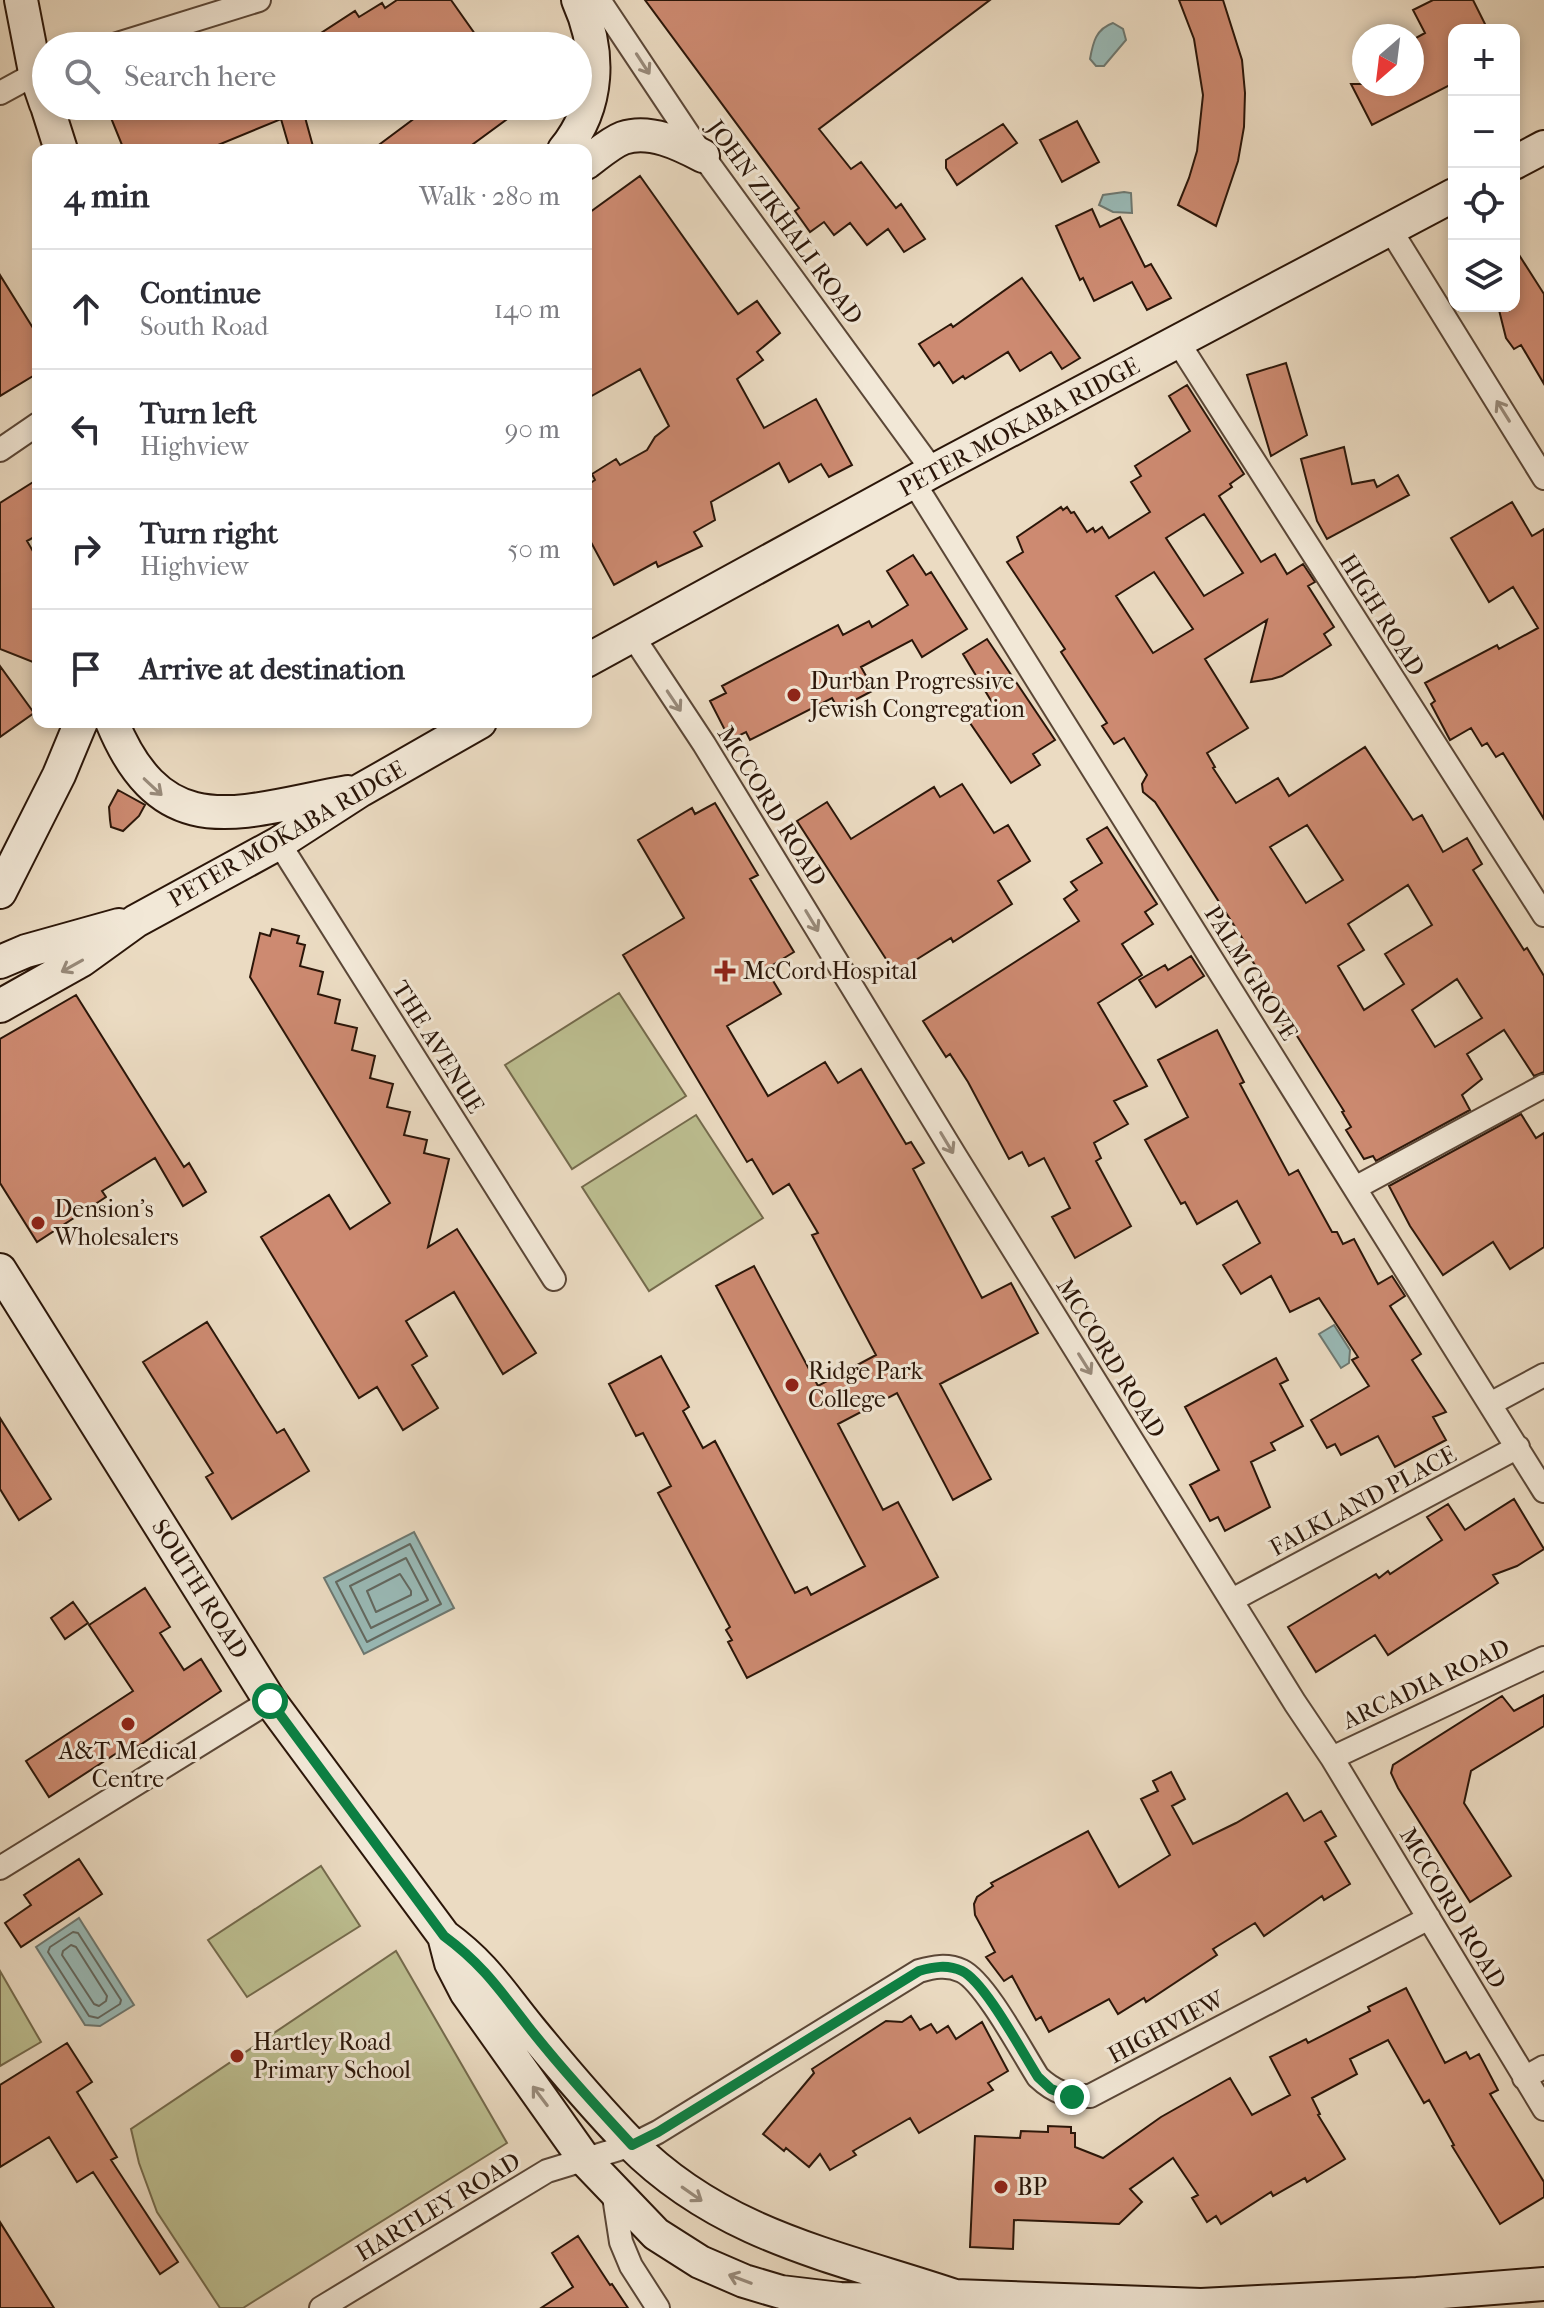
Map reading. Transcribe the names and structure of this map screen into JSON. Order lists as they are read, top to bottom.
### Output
{
  "streets": {
    "main road": ["PETER MOKABA RIDGE", "SOUTH ROAD"],
    "street": [
      "JOHN ZIKHALI ROAD",
      "HIGH ROAD",
      "MCCORD ROAD",
      "PALM GROVE",
      "THE AVENUE",
      "FALKLAND PLACE",
      "ARCADIA ROAD",
      "HIGHVIEW",
      "HARTLEY ROAD"
    ]
  },
  "crossings": [
    ["JOHN ZIKHALI ROAD", "PETER MOKABA RIDGE"],
    ["JOHN ZIKHALI ROAD", "PALM GROVE"],
    ["PETER MOKABA RIDGE", "HIGH ROAD"],
    ["PETER MOKABA RIDGE", "MCCORD ROAD"],
    ["PETER MOKABA RIDGE", "PALM GROVE"],
    ["PETER MOKABA RIDGE", "THE AVENUE"],
    ["MCCORD ROAD", "FALKLAND PLACE"],
    ["MCCORD ROAD", "ARCADIA ROAD"],
    ["MCCORD ROAD", "HIGHVIEW"],
    ["PALM GROVE", "FALKLAND PLACE"],
    ["SOUTH ROAD", "HIGHVIEW"],
    ["SOUTH ROAD", "HARTLEY ROAD"],
    ["HIGHVIEW", "HARTLEY ROAD"]
  ],
  "one_way": ["MCCORD ROAD"],
  "places": {
    "other": [
      "Durban Progressive Jewish Congregation",
      "Dension's Wholesalers",
      "Ridge Park College",
      "A&T Medical Centre",
      "Hartley Road Primary School",
      "BP"
    ],
    "health": ["McCord Hospital"]
  },
  "north": "bottom left",
  "page": {
    "map_buttons": ["+", "−"],
    "search": "Search here",
    "heading": ["4 min", "Walk · 280 m"],
    "list": [
      ["Continue", "South Road", "140 m"],
      ["Turn left", "Highview", "90 m"],
      ["Turn right", "Highview", "50 m"],
      "Arrive at destination"
    ]
  }
}
